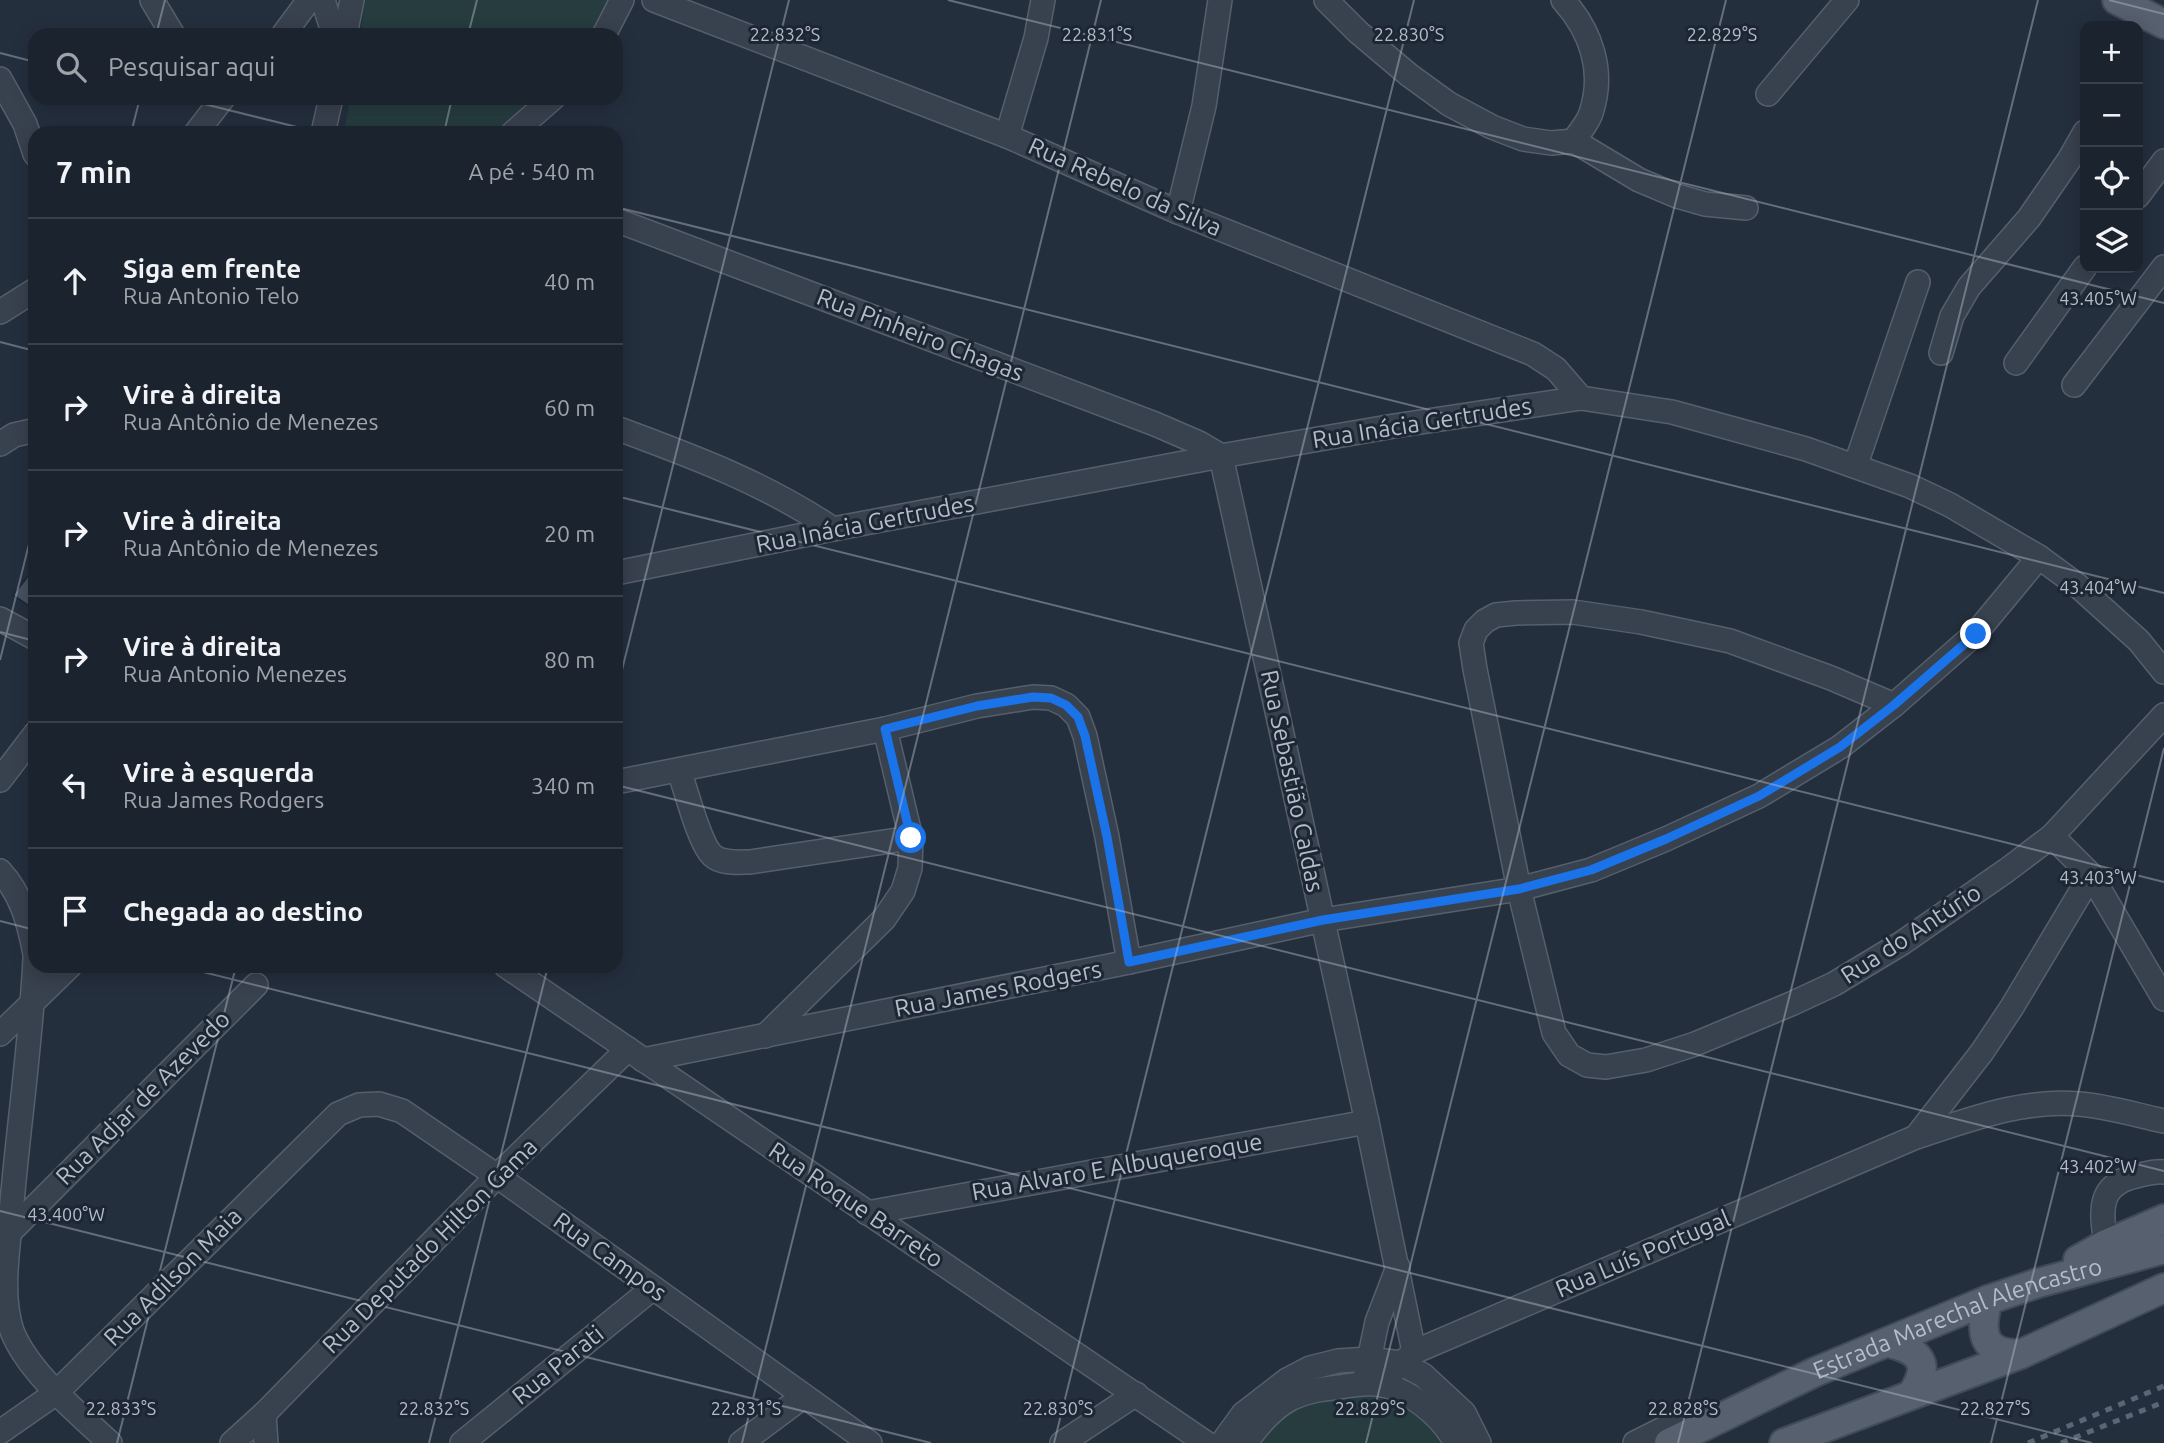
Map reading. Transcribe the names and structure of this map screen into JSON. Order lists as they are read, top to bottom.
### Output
{
  "streets": {
    "main road": ["Estrada Marechal Alencastro"],
    "street": [
      "Rua Rebelo da Silva",
      "Rua Pinheiro Chagas",
      "Rua Inácia Gertrudes",
      "Rua Sebastião Caldas",
      "Rua do Antúrio",
      "Rua James Rodgers",
      "Rua Adjar de Azevedo",
      "Rua Alvaro E Albuqueroque",
      "Rua Roque Barreto",
      "Rua Deputado Hilton Gama",
      "Rua Luís Portugal",
      "Rua Campos",
      "Rua Adilson Maia",
      "Rua Parati"
    ]
  },
  "crossings": [
    ["Rua Rebelo da Silva", "Rua Inácia Gertrudes"],
    ["Rua Pinheiro Chagas", "Rua Inácia Gertrudes"],
    ["Rua Pinheiro Chagas", "Rua Sebastião Caldas"],
    ["Rua Inácia Gertrudes", "Rua Sebastião Caldas"],
    ["Rua Inácia Gertrudes", "Rua James Rodgers"],
    ["Rua Sebastião Caldas", "Rua James Rodgers"],
    ["Rua Sebastião Caldas", "Rua Alvaro E Albuqueroque"],
    ["Rua Sebastião Caldas", "Rua Luís Portugal"],
    ["Rua do Antúrio", "Rua James Rodgers"],
    ["Rua James Rodgers", "Rua Roque Barreto"],
    ["Rua James Rodgers", "Rua Deputado Hilton Gama"],
    ["Rua Alvaro E Albuqueroque", "Rua Roque Barreto"],
    ["Rua Roque Barreto", "Rua Deputado Hilton Gama"],
    ["Rua Deputado Hilton Gama", "Rua Campos"],
    ["Rua Campos", "Rua Adilson Maia"],
    ["Rua Campos", "Rua Parati"]
  ],
  "page": {
    "map_buttons": ["+", "−"],
    "search": "Pesquisar aqui",
    "heading": ["7 min", "A pé · 540 m"],
    "list": [
      ["Siga em frente", "Rua Antonio Telo", "40 m"],
      ["Vire à direita", "Rua Antônio de Menezes", "60 m"],
      ["Vire à direita", "Rua Antônio de Menezes", "20 m"],
      ["Vire à direita", "Rua Antonio Menezes", "80 m"],
      ["Vire à esquerda", "Rua James Rodgers", "340 m"],
      "Chegada ao destino"
    ]
  },
  "coordinates": [
    "22.832°S",
    "22.831°S",
    "22.830°S",
    "22.829°S",
    "43.405°W",
    "43.404°W",
    "43.403°W",
    "43.402°W",
    "43.400°W",
    "22.833°S",
    "22.828°S",
    "22.827°S"
  ]
}
